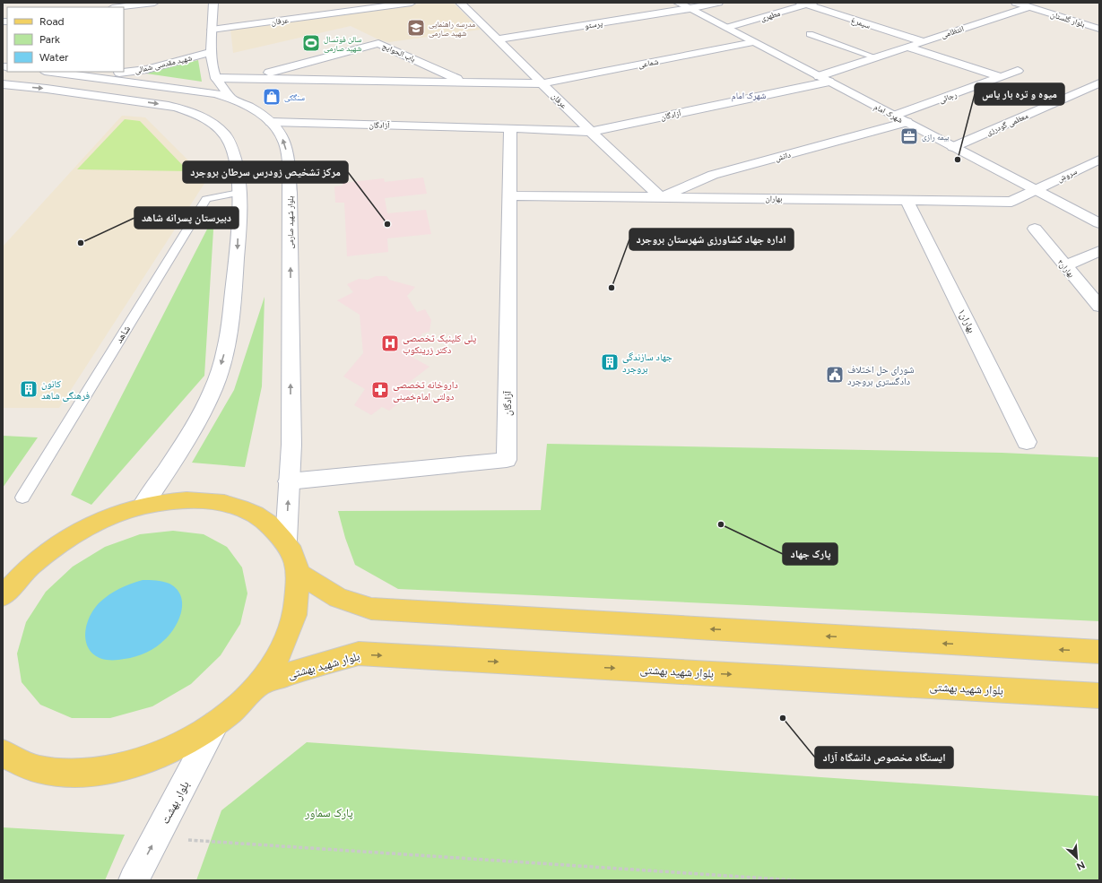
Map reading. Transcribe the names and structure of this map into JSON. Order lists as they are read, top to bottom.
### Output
{
  "streets": {
    "main road": ["بلوار شهید بهشتی"],
    "street": [
      "مطهری",
      "بلوار گلستان",
      "عرفان",
      "سیمرغ",
      "پرستو",
      "انتظامی",
      "باب الحوایج",
      "شماعی",
      "شهید مقدسی شمالی",
      "رجائی",
      "شهرک امام",
      "آزادگان",
      "معظمی گودرزی",
      "دانش",
      "سروش",
      "بهاران",
      "بلوار شهید صارمی",
      "بهاران۲",
      "بهاران۱",
      "بلوار بهشت"
    ],
    "lane": ["شاهد"]
  },
  "crossings": [
    ["مطهری", "سیمرغ"],
    ["مطهری", "شهرک امام"],
    ["بلوار گلستان", "انتظامی"],
    ["عرفان", "پرستو"],
    ["عرفان", "باب الحوایج"],
    ["عرفان", "شماعی"],
    ["عرفان", "آزادگان"],
    ["عرفان", "دانش"],
    ["عرفان", "بهاران"],
    ["سیمرغ", "انتظامی"],
    ["پرستو", "شهرک امام"],
    ["انتظامی", "شهرک امام"],
    ["باب الحوایج", "شماعی"],
    ["شماعی", "شهرک امام"],
    ["شهید مقدسی شمالی", "بلوار شهید صارمی"],
    ["رجائی", "شهرک امام"],
    ["شهرک امام", "آزادگان"],
    ["شهرک امام", "معظمی گودرزی"],
    ["شهرک امام", "دانش"],
    ["شهرک امام", "سروش"],
    ["شهرک امام", "بهاران"],
    ["آزادگان", "بهاران"],
    ["آزادگان", "بلوار شهید صارمی"],
    ["دانش", "بهاران"],
    ["سروش", "بهاران"],
    ["بهاران", "بهاران۱"]
  ],
  "districts": ["شهرک امام"],
  "parks": ["پارک سماور"],
  "places": {
    "school or university": ["مدرسه راهنمایی شهید صارمی"],
    "sports": ["سالن فوتسال شهید صارمی"],
    "shop": ["سنگکی"],
    "office": ["بیمه رازی"],
    "other": [
      "میوه و تره بار یاس",
      "مرکز تشخیص زودرس سرطان بروجرد",
      "دبیرستان پسرانه شاهد",
      "اداره جهاد کشاورزی شهرستان بروجرد",
      "پارک جهاد",
      "ایستگاه مخصوص دانشگاه آزاد"
    ],
    "hospital": ["پلی کلینیک تخصصی دکتر زرینکوب"],
    "building": ["جهاد سازندگی بروجرد", "کانون فرهنگی شاهد"],
    "public building": ["شورای حل اختلاف دادگستری بروجرد"],
    "pharmacy": ["داروخانه تخصصی دولتی امام‌خمینی"]
  },
  "legend": ["Road", "Park", "Water"],
  "north": "bottom right"
}
